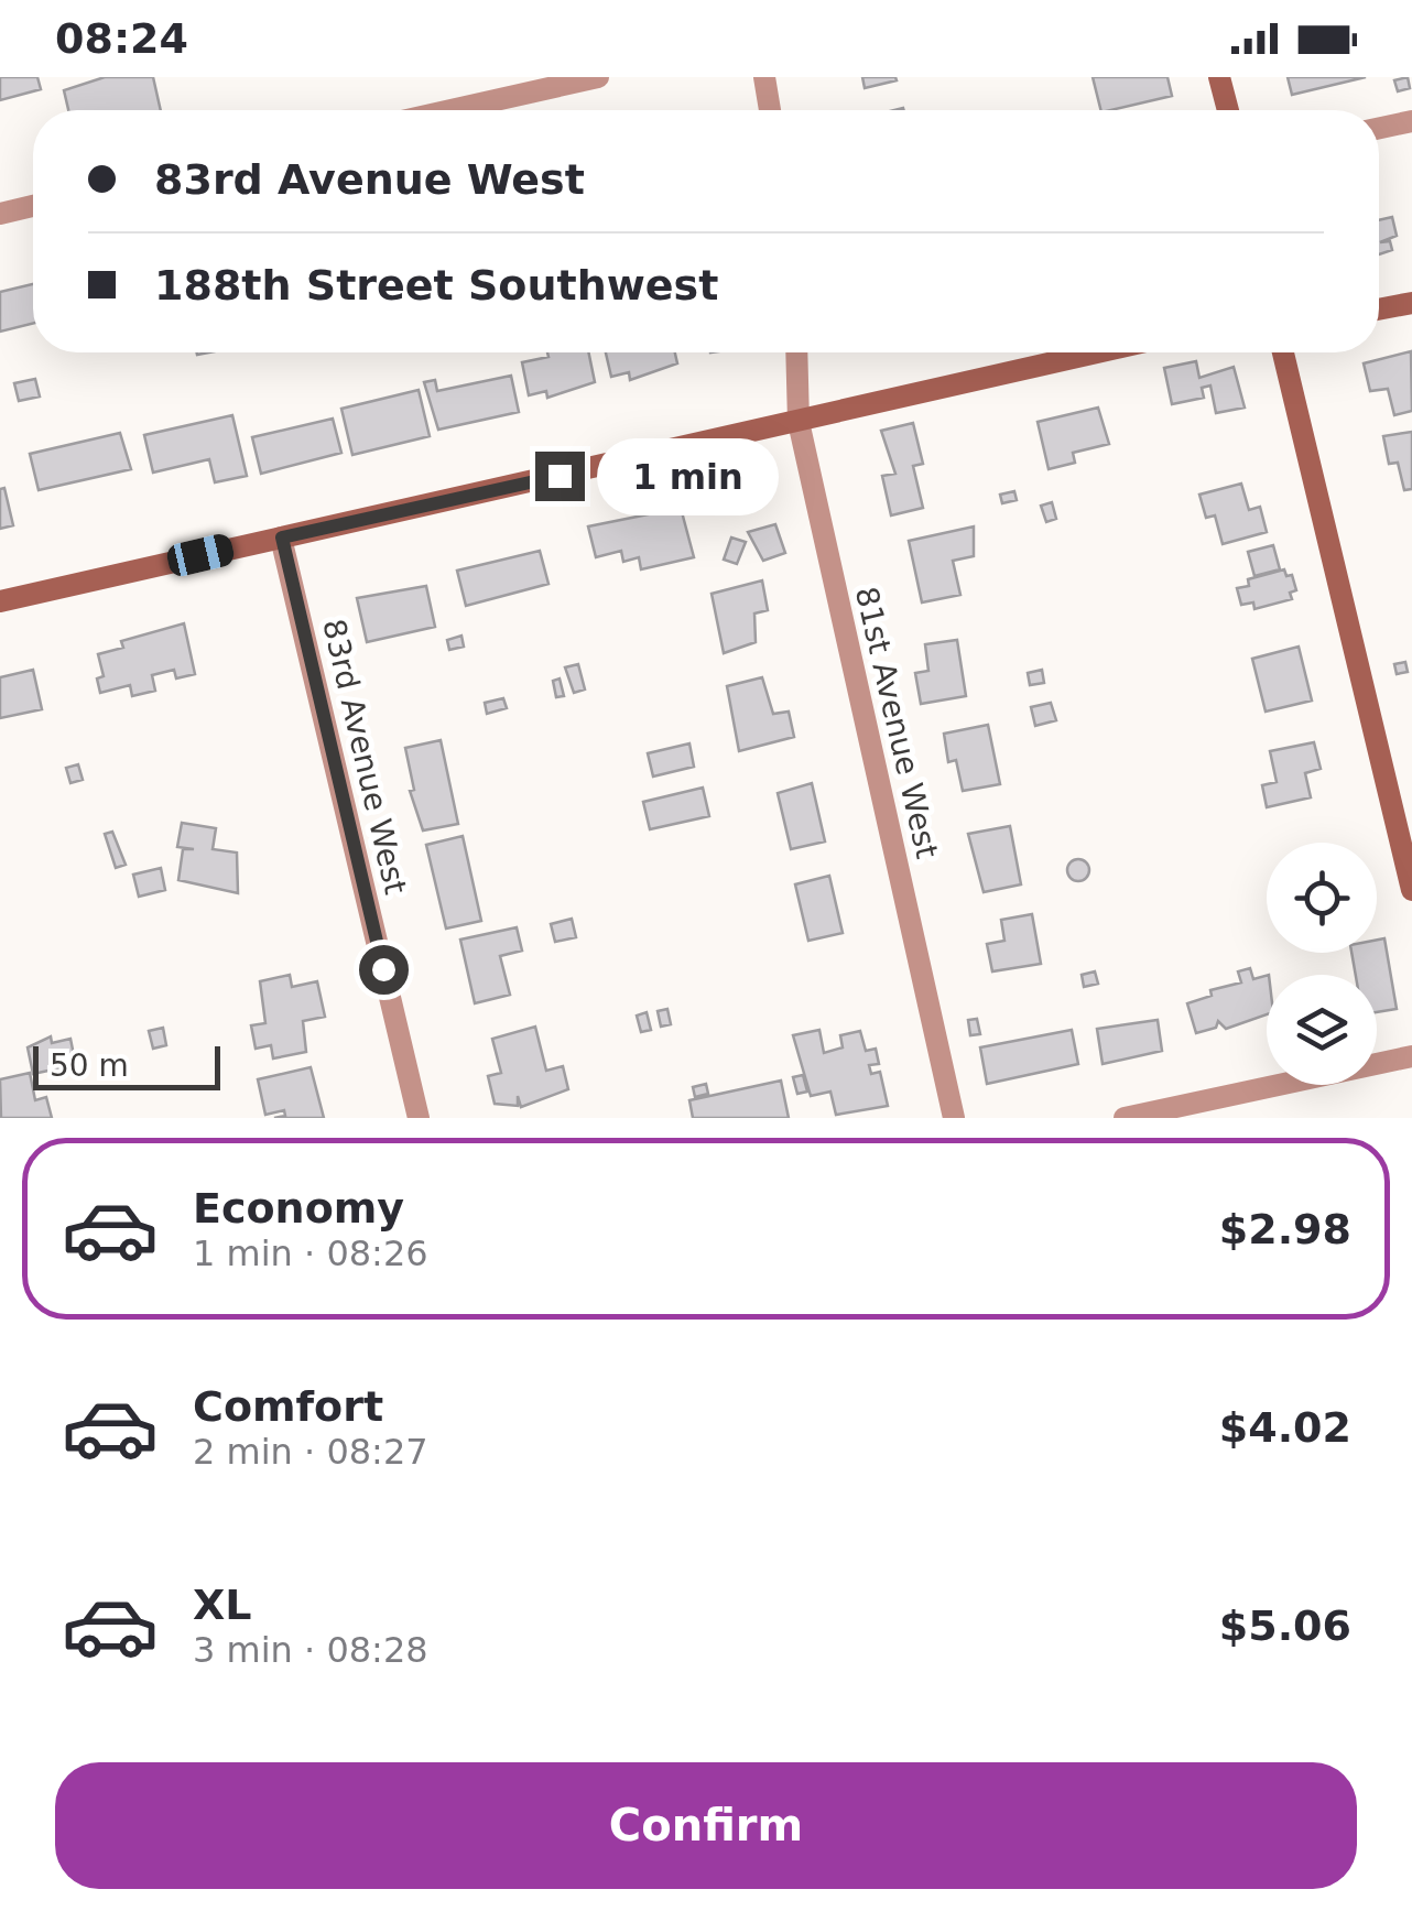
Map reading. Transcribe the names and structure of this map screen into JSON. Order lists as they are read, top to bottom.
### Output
{
  "streets": {
    "street": ["81st Avenue West", "83rd Avenue West"]
  },
  "scale_bar": "50 m",
  "page": {
    "status": "08:24",
    "banner": ["83rd Avenue West", "188th Street Southwest"],
    "bubble": "1 min",
    "scale": "50 m",
    "list": [
      {
        "name": "Economy",
        "note": "1 min · 08:26",
        "value": "$2.98"
      },
      {
        "name": "Comfort",
        "note": "2 min · 08:27",
        "value": "$4.02"
      },
      {
        "name": "XL",
        "note": "3 min · 08:28",
        "value": "$5.06"
      }
    ],
    "buttons": "Confirm"
  }
}
